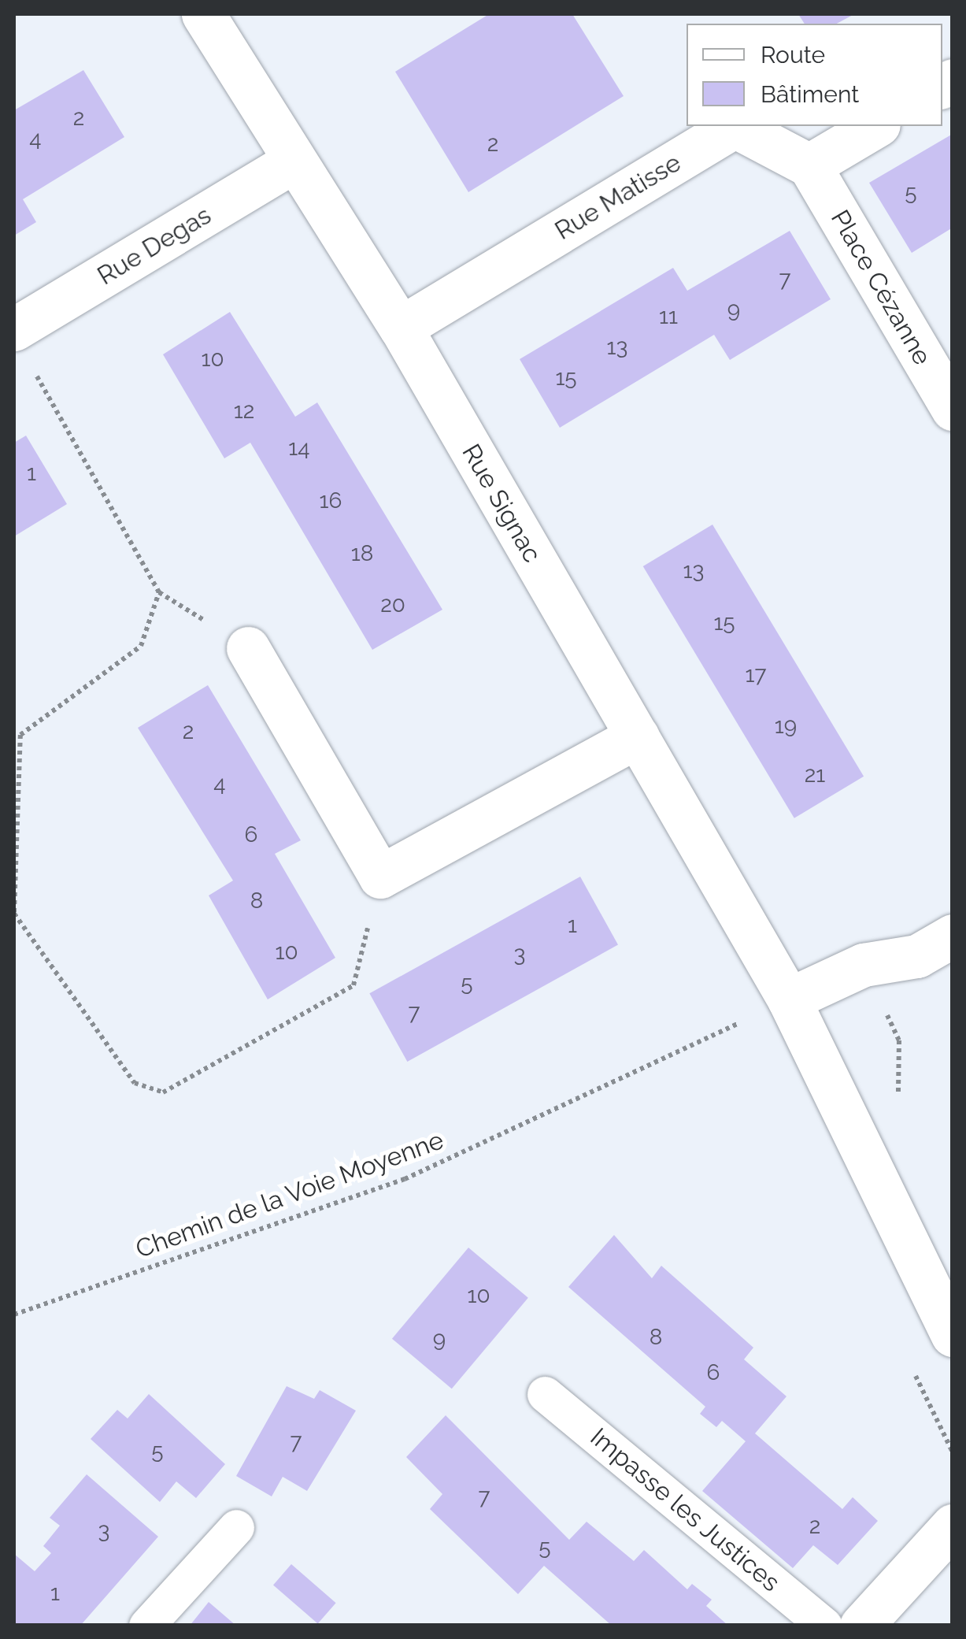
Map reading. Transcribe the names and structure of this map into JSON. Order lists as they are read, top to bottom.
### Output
{
  "streets": {
    "street": [
      "Rue Matisse",
      "Rue Degas",
      "Place Cézanne",
      "Rue Signac"
    ],
    "lane": ["Impasse les Justices"],
    "path": ["Chemin de la Voie Moyenne"]
  },
  "crossings": [
    ["Rue Matisse", "Place Cézanne"],
    ["Rue Matisse", "Rue Signac"],
    ["Rue Degas", "Rue Signac"],
    ["Rue Signac", "Chemin de la Voie Moyenne"]
  ],
  "house_numbers": [
    "2",
    "4",
    "2",
    "5",
    "7",
    "9",
    "11",
    "13",
    "10",
    "15",
    "12",
    "14",
    "1",
    "16",
    "18",
    "13",
    "20",
    "15",
    "17",
    "19",
    "2",
    "21",
    "4",
    "6",
    "8",
    "1",
    "10",
    "3",
    "5",
    "7",
    "10",
    "8",
    "9",
    "6",
    "7",
    "5",
    "7",
    "2",
    "3",
    "5",
    "1"
  ],
  "legend": ["Route", "Bâtiment"]
}
